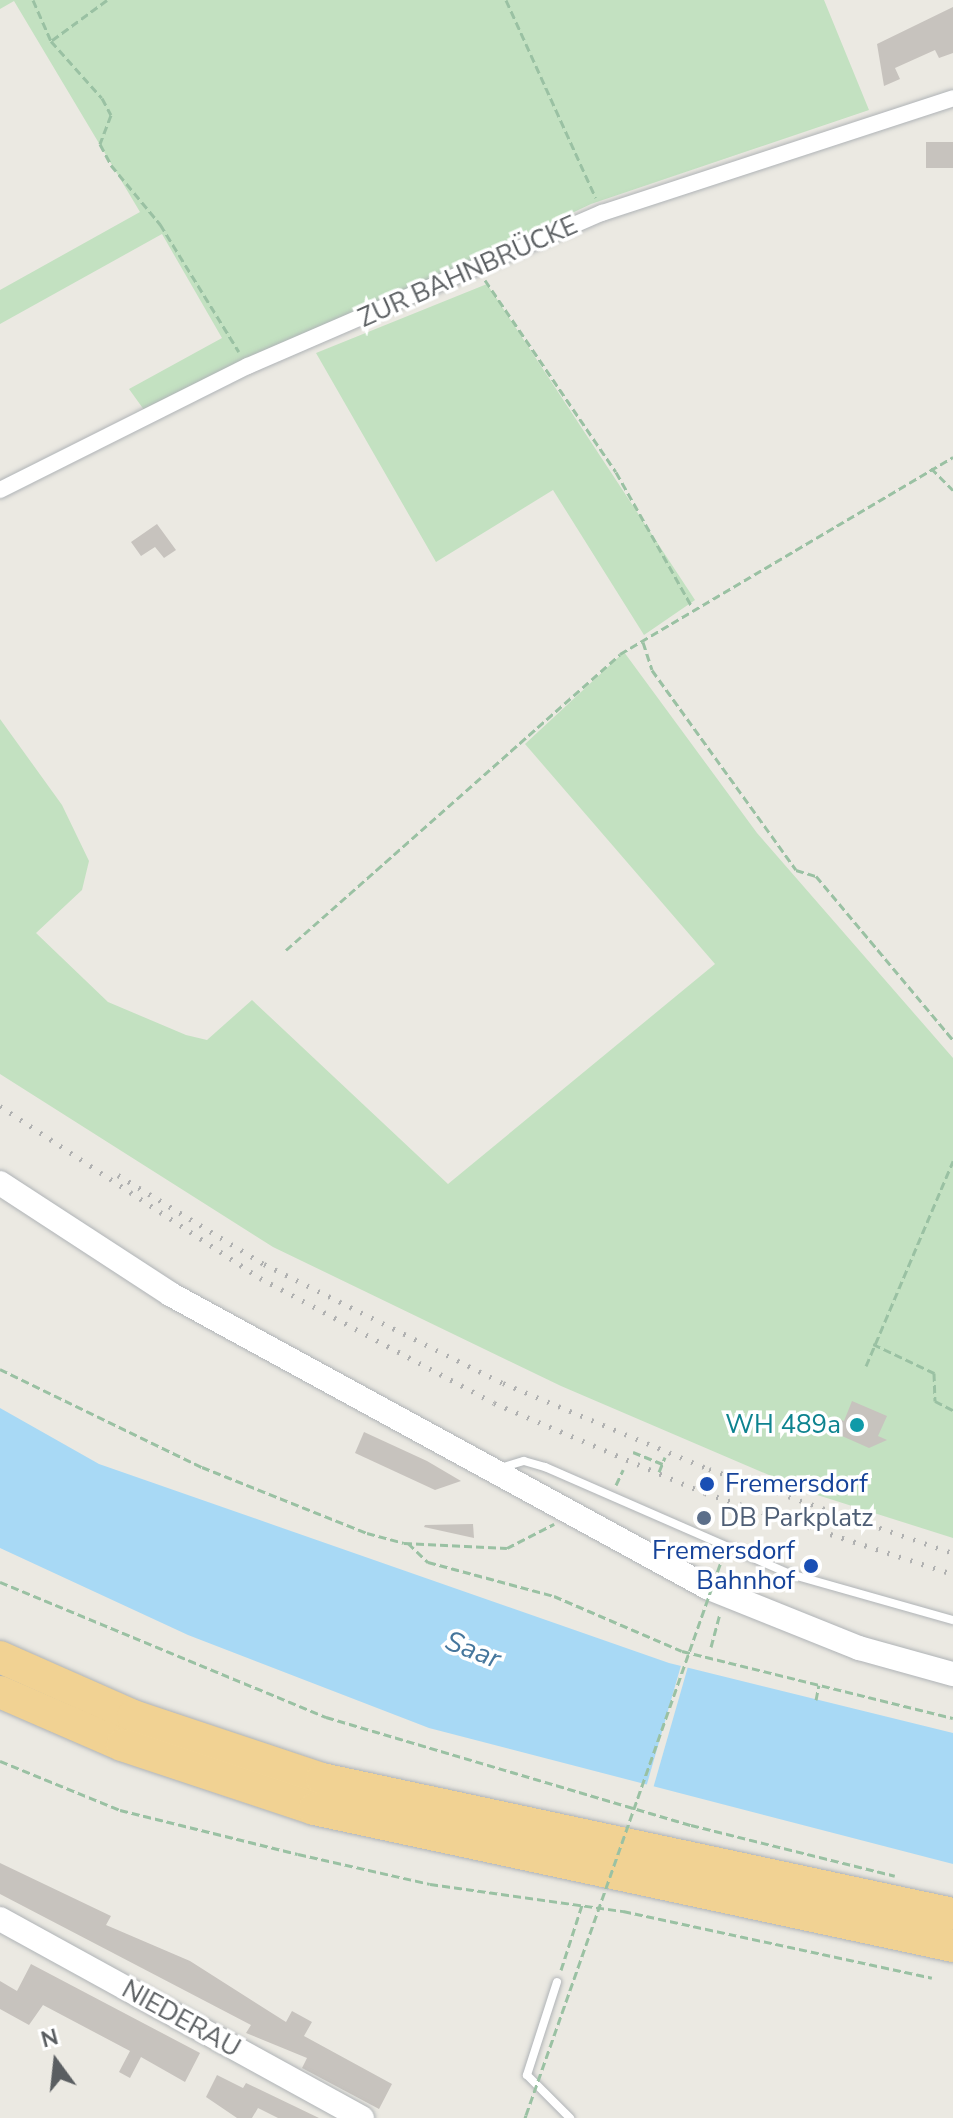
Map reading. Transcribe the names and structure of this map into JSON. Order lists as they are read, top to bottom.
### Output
{
  "streets": {
    "main road": ["NIEDERAU"],
    "street": ["ZUR BAHNBRÜCKE"]
  },
  "water": ["Saar"],
  "places": [
    "WH 489a",
    "Fremersdorf",
    "DB Parkplatz",
    "Fremersdorf Bahnhof"
  ],
  "north": "top"
}
